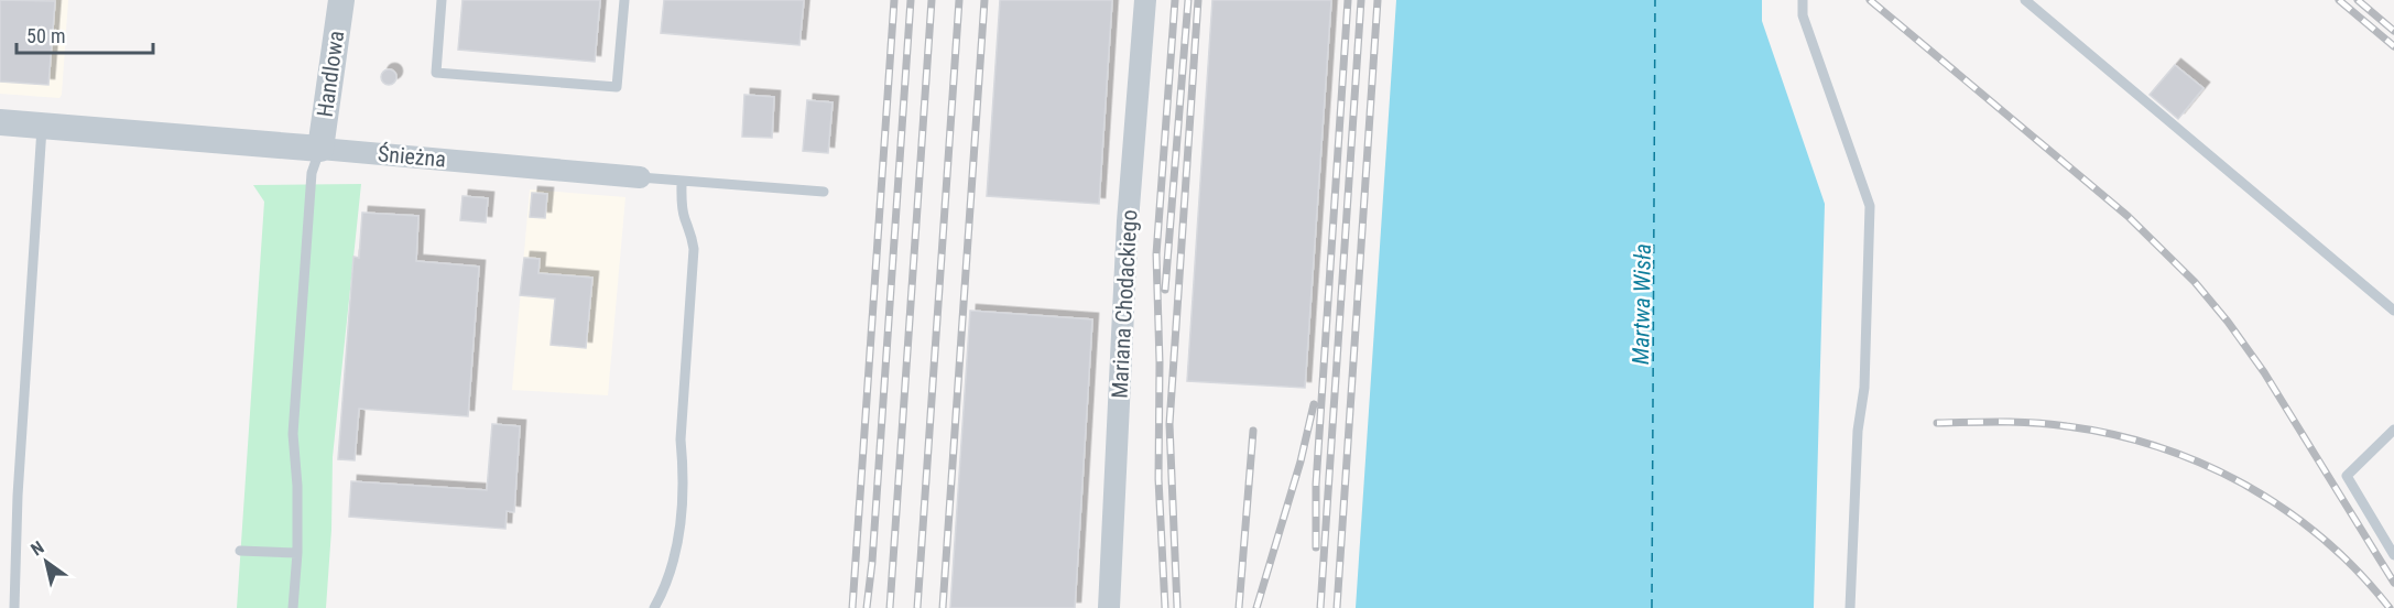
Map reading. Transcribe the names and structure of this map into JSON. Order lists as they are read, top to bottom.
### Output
{
  "streets": {
    "street": ["Handlowa", "Śnieżna", "Mariana Chodackiego"]
  },
  "crossings": [
    ["Handlowa", "Śnieżna"]
  ],
  "water": ["Martwa Wisła"],
  "scale_bar": "50 m",
  "north": "top left"
}
